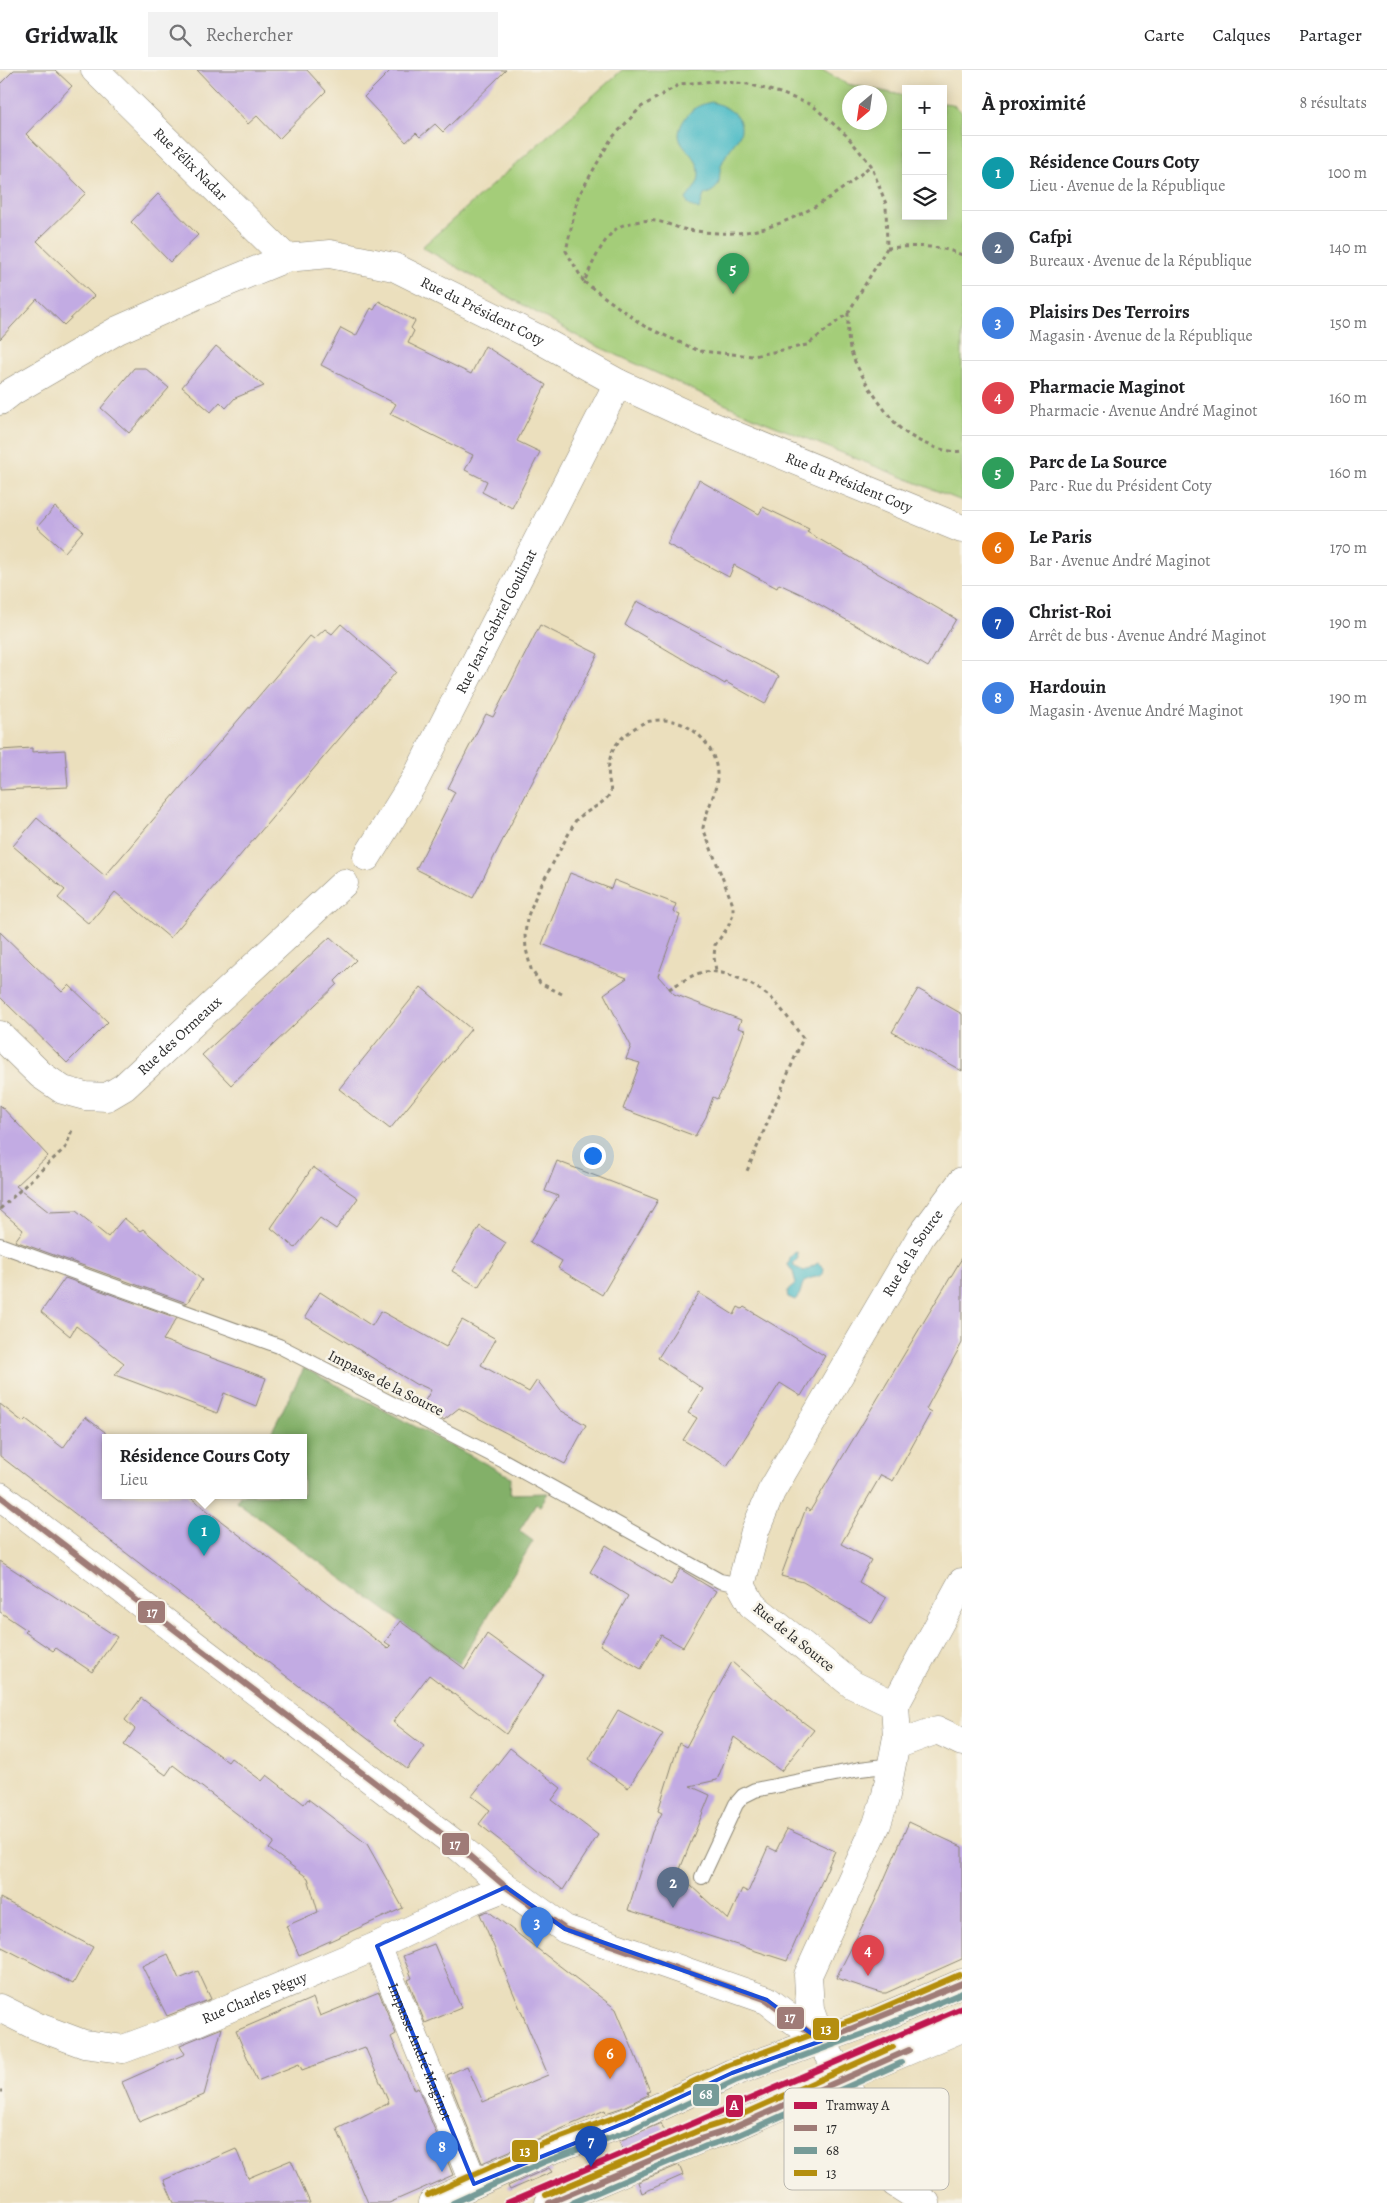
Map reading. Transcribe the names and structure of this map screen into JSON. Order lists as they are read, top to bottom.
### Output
{
  "streets": {
    "street": [
      "Rue Félix Nadar",
      "Rue du Président Coty",
      "Rue Jean-Gabriel Goulinat",
      "Rue des Ormeaux",
      "Rue de la Source",
      "Rue Charles Péguy",
      "Impasse André Maginot"
    ],
    "lane": ["Impasse de la Source"]
  },
  "crossings": [
    ["Rue Félix Nadar", "Rue du Président Coty"],
    ["Rue du Président Coty", "Rue Jean-Gabriel Goulinat"],
    ["Rue de la Source", "Impasse de la Source"],
    ["Rue Charles Péguy", "Impasse André Maginot"]
  ],
  "lines": [
    "transit line 17",
    "transit line 13",
    "transit line 68",
    "tram line A"
  ],
  "legend": [
    "Tramway A",
    "17",
    "68",
    "13"
  ],
  "north": "bottom left",
  "page": {
    "header": "Gridwalk",
    "search": "Rechercher",
    "nav": ["Carte", "Calques", "Partager"],
    "heading": ["À proximité", "8 résultats"],
    "map_buttons": ["+", "−"],
    "list": [
      {
        "mark": "1",
        "name": "Résidence Cours Coty",
        "note": "Lieu · Avenue de la République",
        "value": "100 m"
      },
      {
        "mark": "2",
        "name": "Cafpi",
        "note": "Bureaux · Avenue de la République",
        "value": "140 m"
      },
      {
        "mark": "3",
        "name": "Plaisirs Des Terroirs",
        "note": "Magasin · Avenue de la République",
        "value": "150 m"
      },
      {
        "mark": "4",
        "name": "Pharmacie Maginot",
        "note": "Pharmacie · Avenue André Maginot",
        "value": "160 m"
      },
      {
        "mark": "5",
        "name": "Parc de La Source",
        "note": "Parc · Rue du Président Coty",
        "value": "160 m"
      },
      {
        "mark": "6",
        "name": "Le Paris",
        "note": "Bar · Avenue André Maginot",
        "value": "170 m"
      },
      {
        "mark": "7",
        "name": "Christ-Roi",
        "note": "Arrêt de bus · Avenue André Maginot",
        "value": "190 m"
      },
      {
        "mark": "8",
        "name": "Hardouin",
        "note": "Magasin · Avenue André Maginot",
        "value": "190 m"
      }
    ],
    "pins": [
      "5",
      "1",
      "2",
      "3",
      "4",
      "6",
      "7",
      "8"
    ],
    "popup": ["Résidence Cours Coty", "Lieu"]
  }
}
